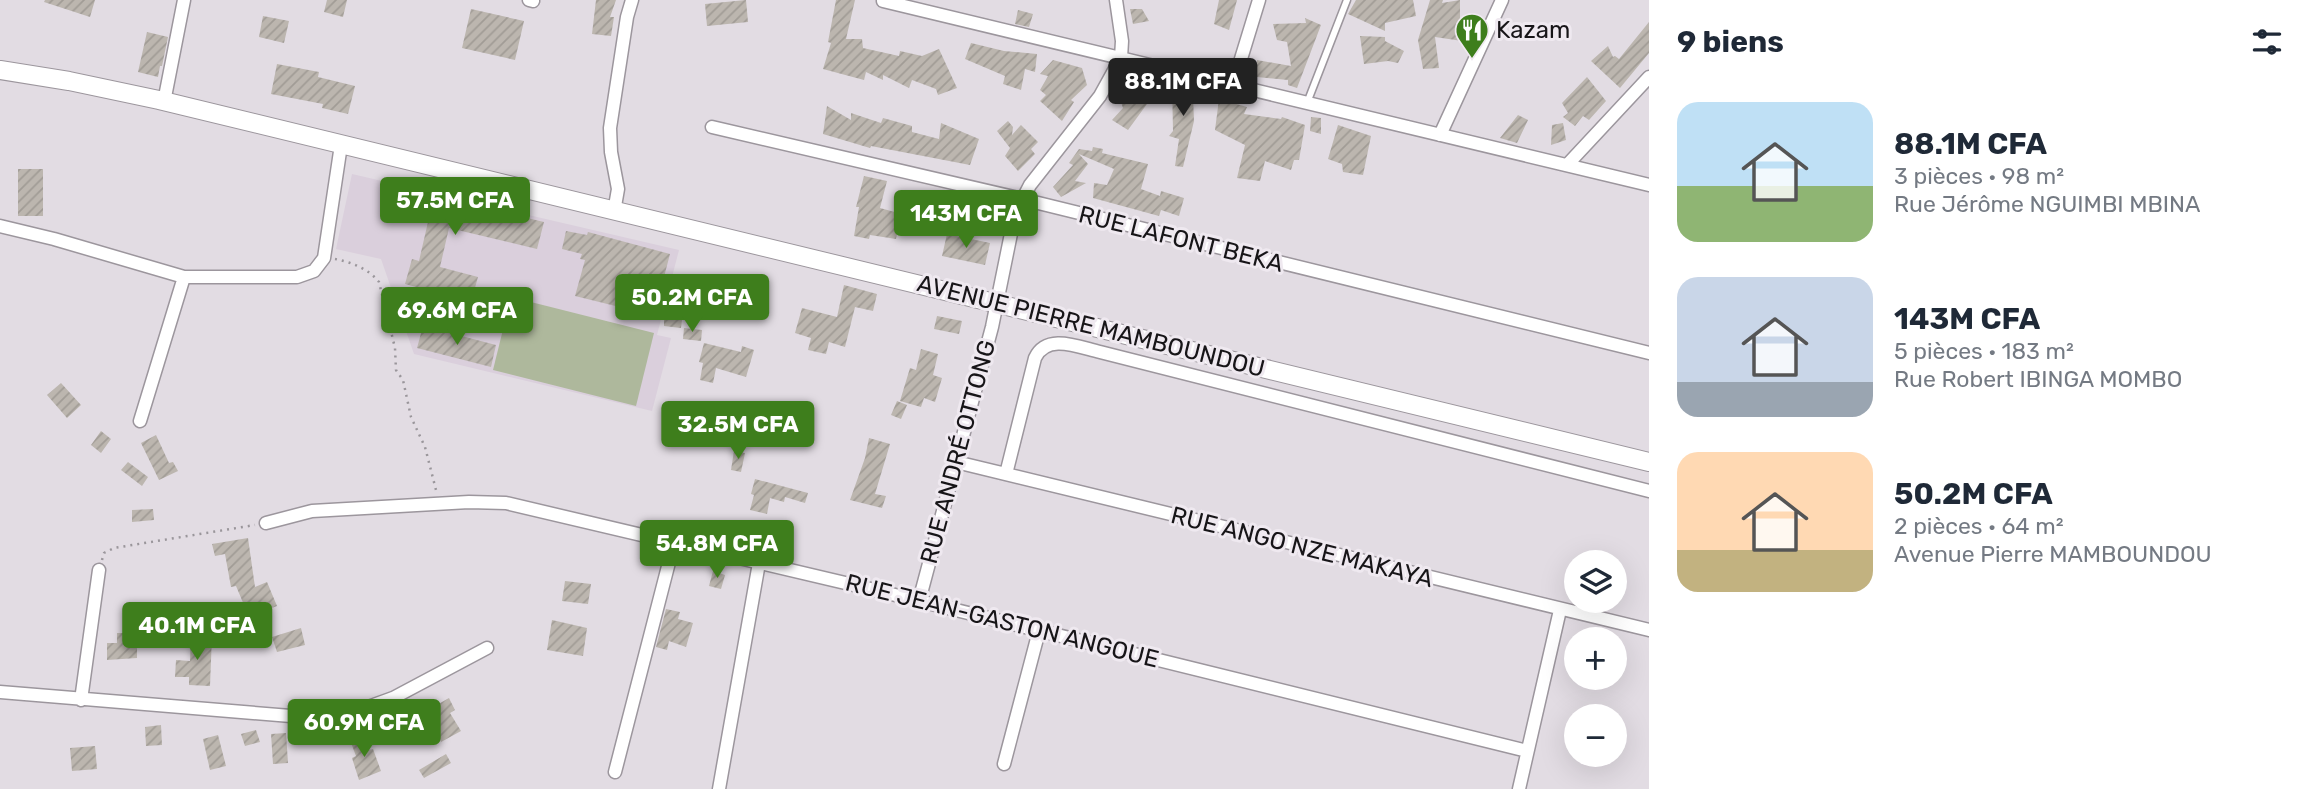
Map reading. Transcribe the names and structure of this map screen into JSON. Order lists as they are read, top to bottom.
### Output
{
  "streets": {
    "street": [
      "RUE LAFONT BEKA",
      "AVENUE PIERRE MAMBOUNDOU",
      "RUE ANDRÉ OTTONG",
      "RUE ANGO NZE MAKAYA",
      "RUE JEAN-GASTON ANGOUE"
    ]
  },
  "crossings": [
    ["RUE LAFONT BEKA", "RUE ANDRÉ OTTONG"],
    ["AVENUE PIERRE MAMBOUNDOU", "RUE ANDRÉ OTTONG"],
    ["RUE ANDRÉ OTTONG", "RUE ANGO NZE MAKAYA"],
    ["RUE ANDRÉ OTTONG", "RUE JEAN-GASTON ANGOUE"]
  ],
  "places": {
    "restaurant": ["Kazam"]
  },
  "page": {
    "heading": "9 biens",
    "price": [
      "88.1M CFA",
      "57.5M CFA",
      "143M CFA",
      "50.2M CFA",
      "69.6M CFA",
      "32.5M CFA",
      "54.8M CFA",
      "40.1M CFA",
      "60.9M CFA"
    ],
    "list": [
      {
        "name": "88.1M CFA",
        "note": "3 pièces · 98 m² · Rue Jérôme NGUIMBI MBINA"
      },
      {
        "name": "143M CFA",
        "note": "5 pièces · 183 m² · Rue Robert IBINGA MOMBO"
      },
      {
        "name": "50.2M CFA",
        "note": "2 pièces · 64 m² · Avenue Pierre MAMBOUNDOU"
      }
    ],
    "map_buttons": ["+", "−"]
  }
}
